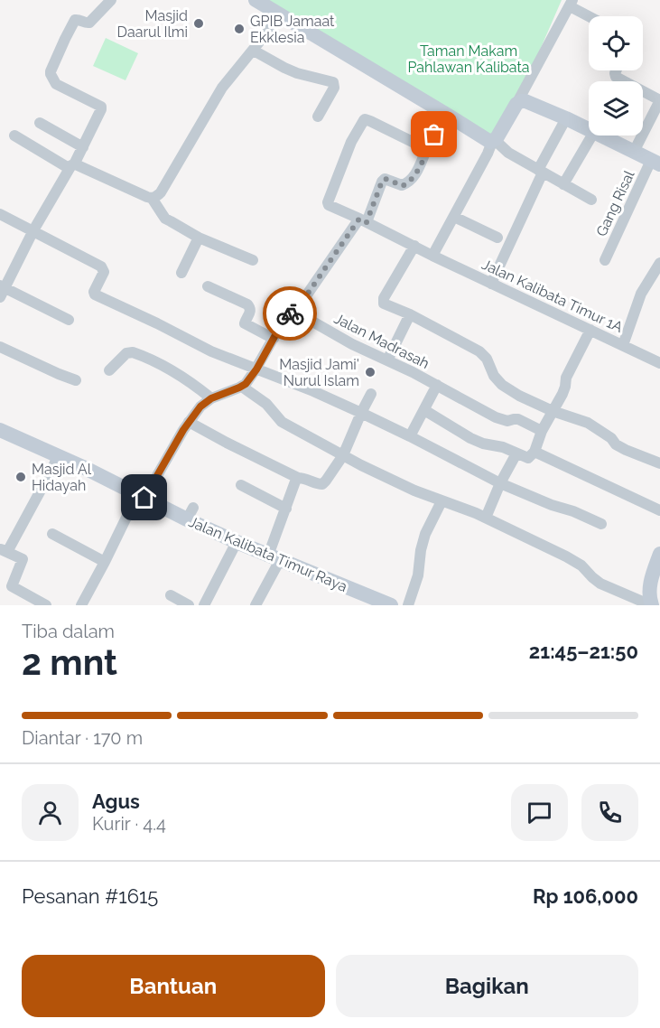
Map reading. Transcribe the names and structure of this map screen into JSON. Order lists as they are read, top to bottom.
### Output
{
  "streets": {
    "street": [
      "Gang Risal",
      "Jalan Kalibata Timur 1A",
      "Jalan Madrasah",
      "Jalan Kalibata Timur Raya"
    ]
  },
  "parks": ["Taman Makam Pahlawan Kalibata"],
  "places": [
    "Masjid Daarul Ilmi",
    "GPIB Jamaat Ekklesia",
    "Masjid Jami' Nurul Islam",
    "Masjid Al Hidayah"
  ],
  "page": {
    "heading": ["2 mnt", "Tiba dalam", "21:45–21:50"],
    "panel": [
      "Agus",
      "Kurir · 4.4",
      "Pesanan #1615",
      "Rp 106,000"
    ],
    "bar": "Diantar · 170 m",
    "buttons": ["Bantuan", "Bagikan"]
  }
}
